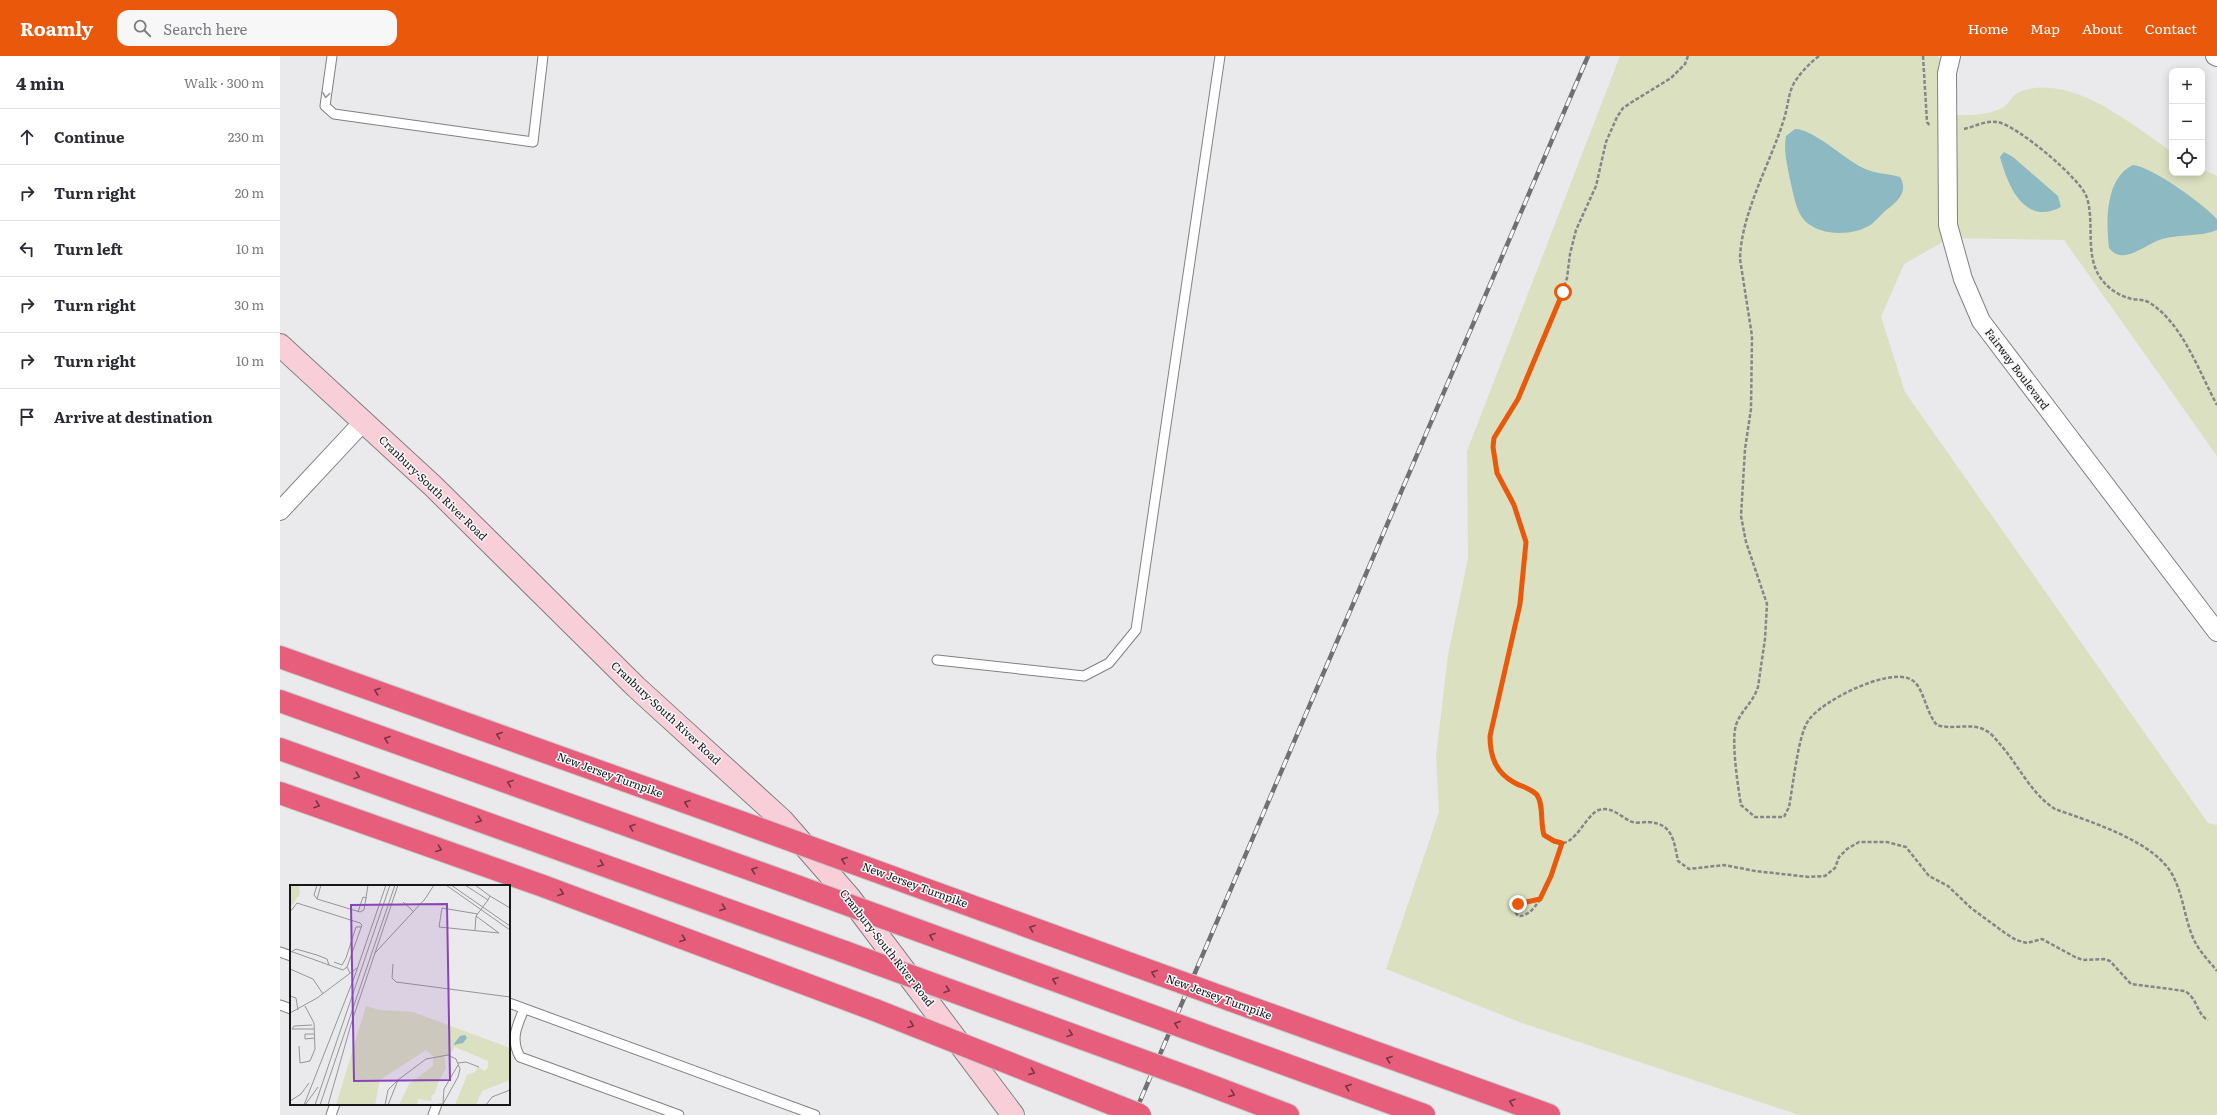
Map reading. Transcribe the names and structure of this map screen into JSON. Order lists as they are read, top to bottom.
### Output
{
  "streets": {
    "highway": ["New Jersey Turnpike"],
    "main road": ["Cranbury-South River Road"],
    "street": ["Fairway Boulevard"]
  },
  "page": {
    "header": "Roamly",
    "search": "Search here",
    "nav": [
      "Home",
      "Map",
      "About",
      "Contact"
    ],
    "heading": ["4 min", "Walk · 300 m"],
    "map_buttons": ["+", "−"],
    "list": [
      ["Continue", "230 m"],
      ["Turn right", "20 m"],
      ["Turn left", "10 m"],
      ["Turn right", "30 m"],
      ["Turn right", "10 m"],
      "Arrive at destination"
    ]
  }
}
